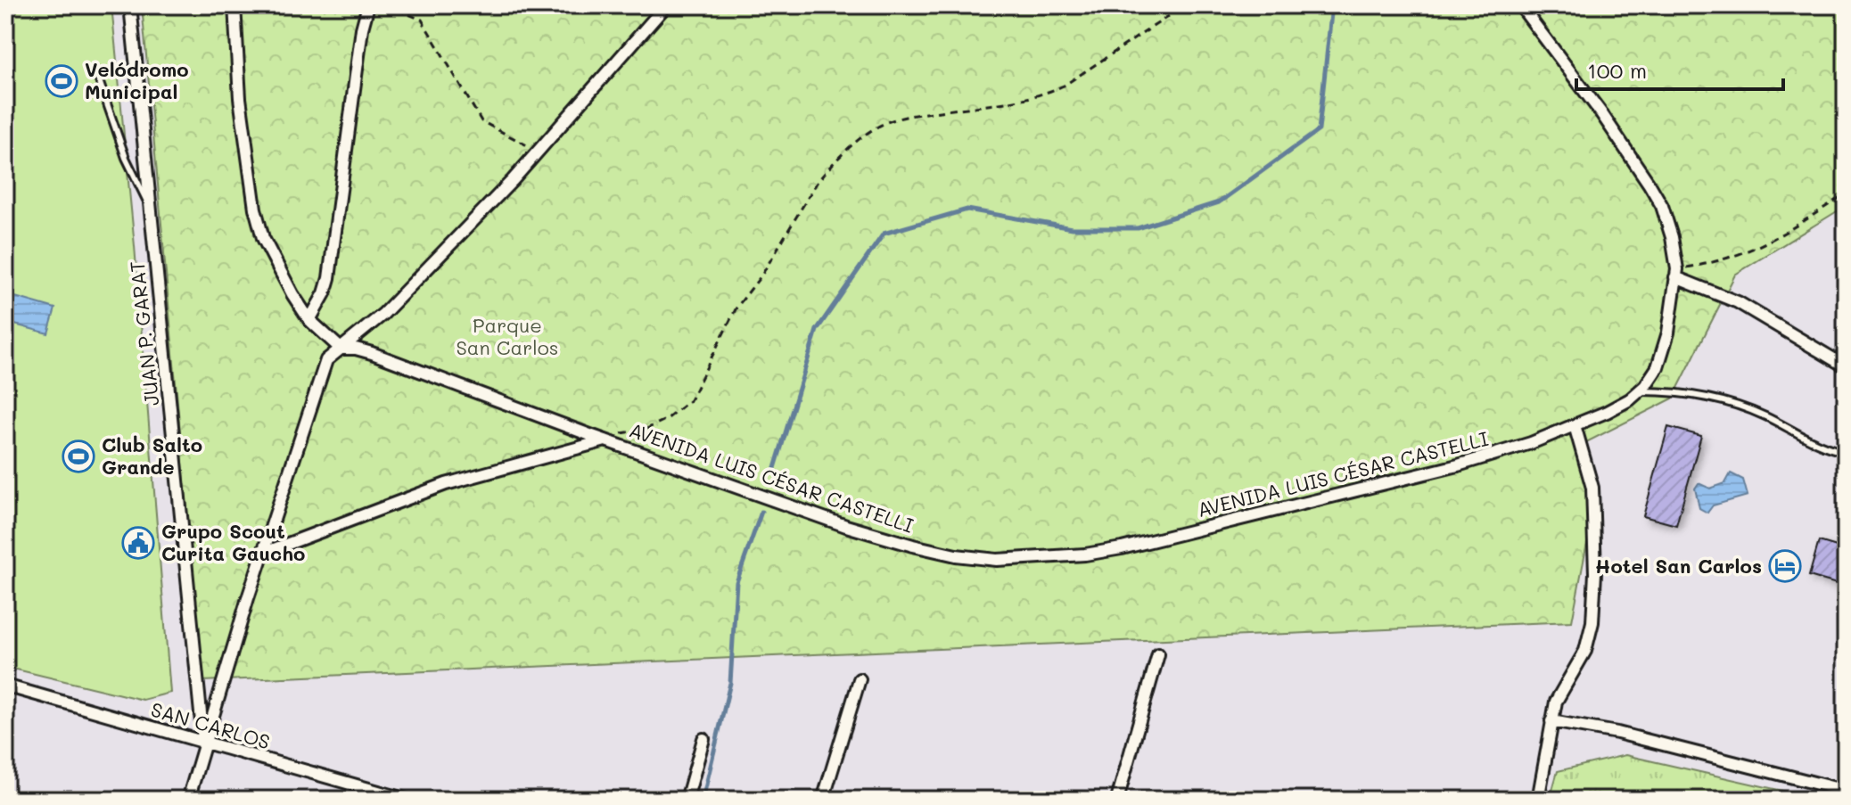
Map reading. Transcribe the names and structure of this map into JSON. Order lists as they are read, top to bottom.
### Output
{
  "streets": {
    "street": ["JUAN P. GARAT", "AVENIDA LUIS CÉSAR CASTELLI", "SAN CARLOS"]
  },
  "crossings": [
    ["JUAN P. GARAT", "SAN CARLOS"]
  ],
  "parks": ["Parque San Carlos"],
  "places": {
    "sports": ["Velódromo Municipal", "Club Salto Grande"],
    "public building": ["Grupo Scout Curita Gaucho"],
    "hotel": ["Hotel San Carlos"]
  },
  "scale_bar": "100 m"
}
